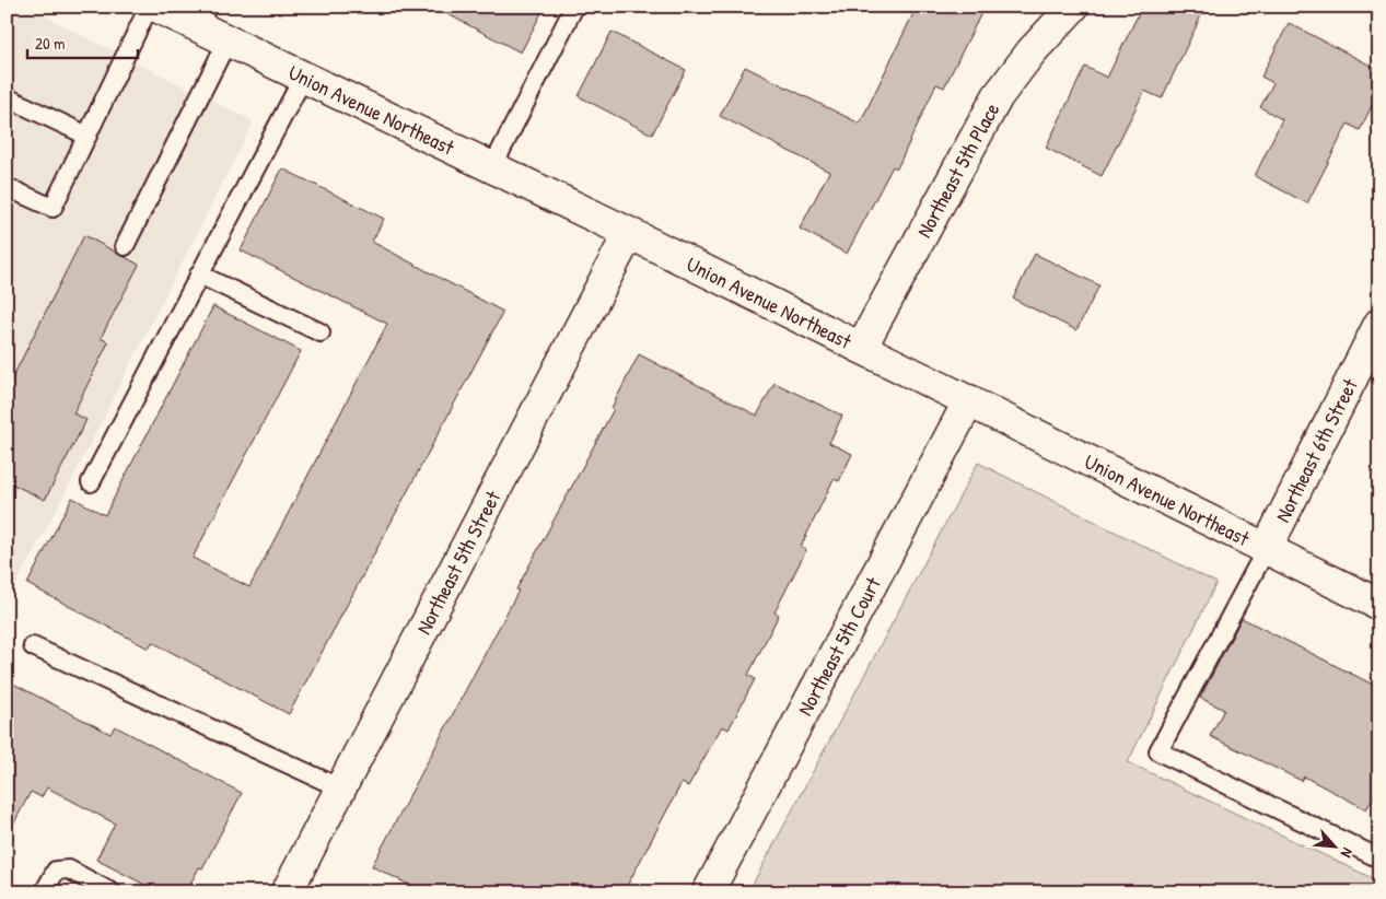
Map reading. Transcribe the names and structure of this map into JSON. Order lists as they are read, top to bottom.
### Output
{
  "streets": {
    "street": [
      "Union Avenue Northeast",
      "Northeast 5th Place",
      "Northeast 6th Street",
      "Northeast 5th Street",
      "Northeast 5th Court"
    ]
  },
  "crossings": [
    ["Union Avenue Northeast", "Northeast 5th Place"],
    ["Union Avenue Northeast", "Northeast 6th Street"],
    ["Union Avenue Northeast", "Northeast 5th Street"],
    ["Union Avenue Northeast", "Northeast 5th Court"]
  ],
  "scale_bar": "20 m",
  "north": "bottom right"
}
